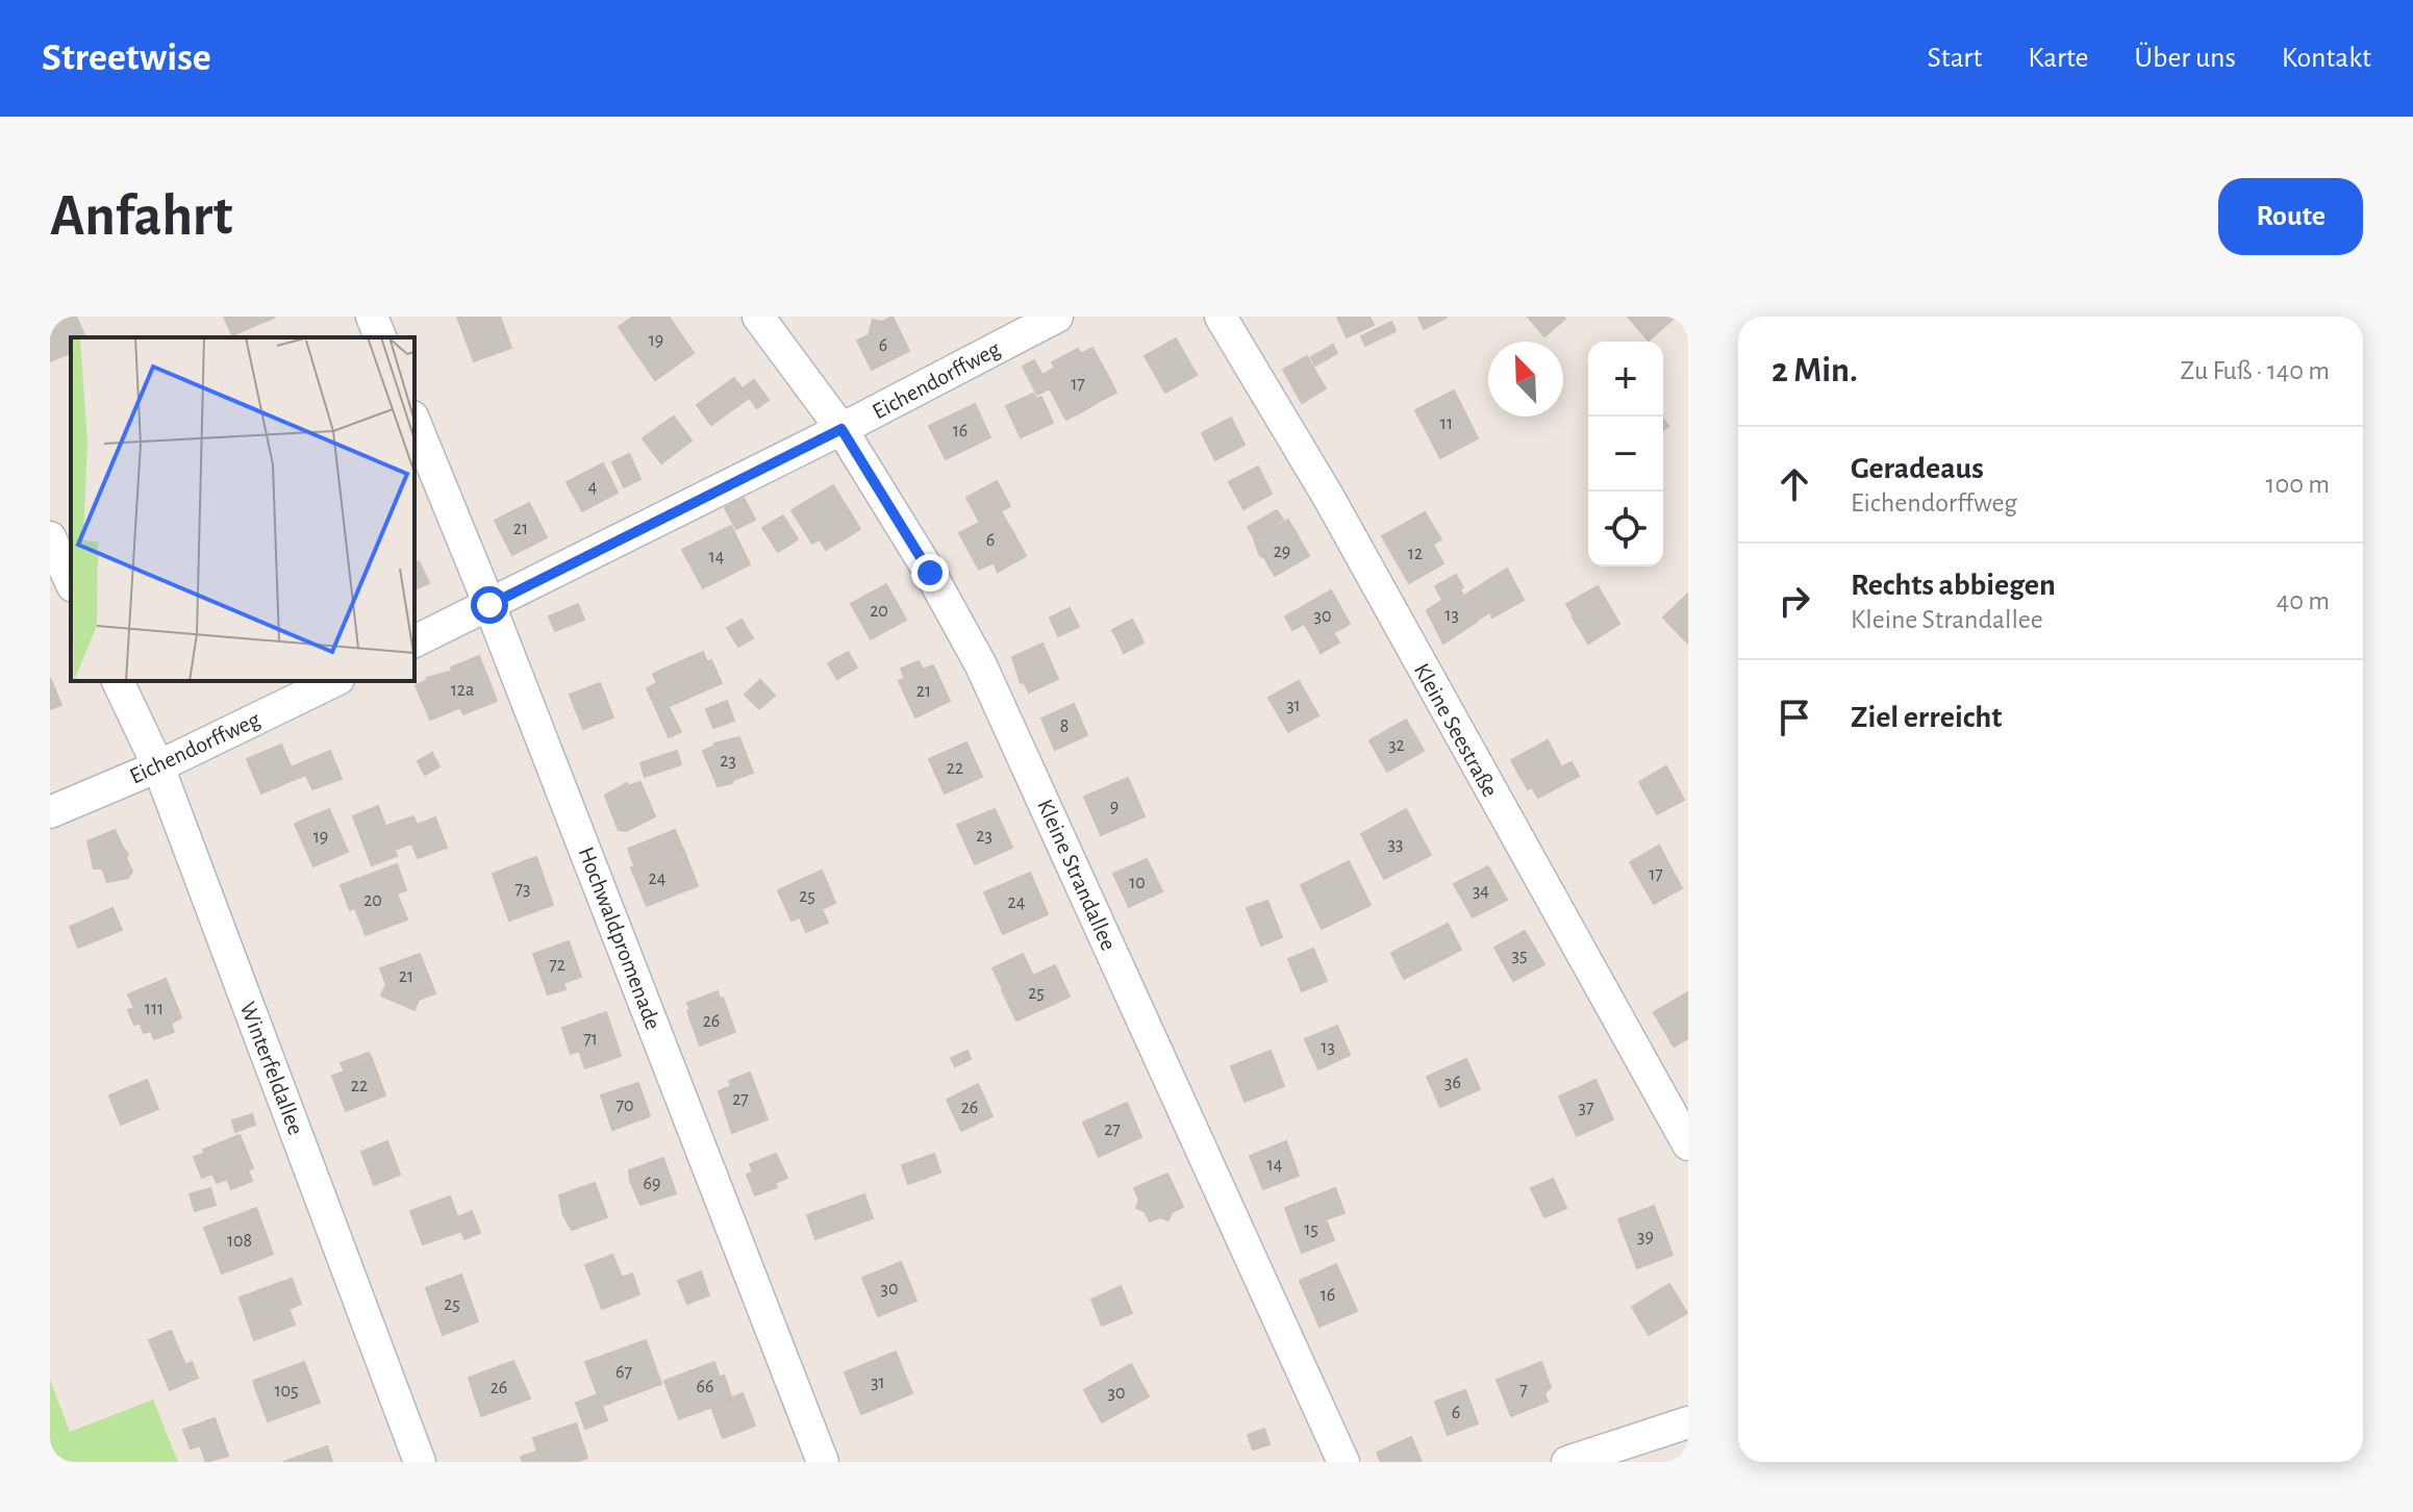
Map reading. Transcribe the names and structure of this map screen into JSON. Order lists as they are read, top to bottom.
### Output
{
  "streets": {
    "street": [
      "Eichendorffweg",
      "Kleine Seestraße",
      "Kleine Strandallee",
      "Hochwaldpromenade",
      "Winterfeldallee"
    ]
  },
  "crossings": [
    ["Eichendorffweg", "Kleine Strandallee"],
    ["Eichendorffweg", "Hochwaldpromenade"],
    ["Eichendorffweg", "Winterfeldallee"]
  ],
  "house_numbers": [
    "19",
    "6",
    "17",
    "11",
    "16",
    "4",
    "21",
    "6",
    "29",
    "12",
    "14",
    "20",
    "13",
    "30",
    "12a",
    "21",
    "31",
    "8",
    "32",
    "23",
    "22",
    "9",
    "23",
    "19",
    "33",
    "17",
    "24",
    "10",
    "73",
    "34",
    "25",
    "20",
    "24",
    "35",
    "72",
    "21",
    "25",
    "111",
    "26",
    "71",
    "13",
    "36",
    "22",
    "27",
    "70",
    "26",
    "37",
    "27",
    "14",
    "69",
    "15",
    "39",
    "108",
    "30",
    "16",
    "25",
    "67",
    "31",
    "66",
    "26",
    "7",
    "105",
    "30",
    "6"
  ],
  "north": "top left",
  "page": {
    "header": "Streetwise",
    "nav": [
      "Start",
      "Karte",
      "Über uns",
      "Kontakt"
    ],
    "buttons": "Route",
    "title": "Anfahrt",
    "heading": ["2 Min.", "Zu Fuß · 140 m"],
    "map_buttons": ["+", "−"],
    "list": [
      ["Geradeaus", "Eichendorffweg", "100 m"],
      ["Rechts abbiegen", "Kleine Strandallee", "40 m"],
      "Ziel erreicht"
    ]
  }
}
